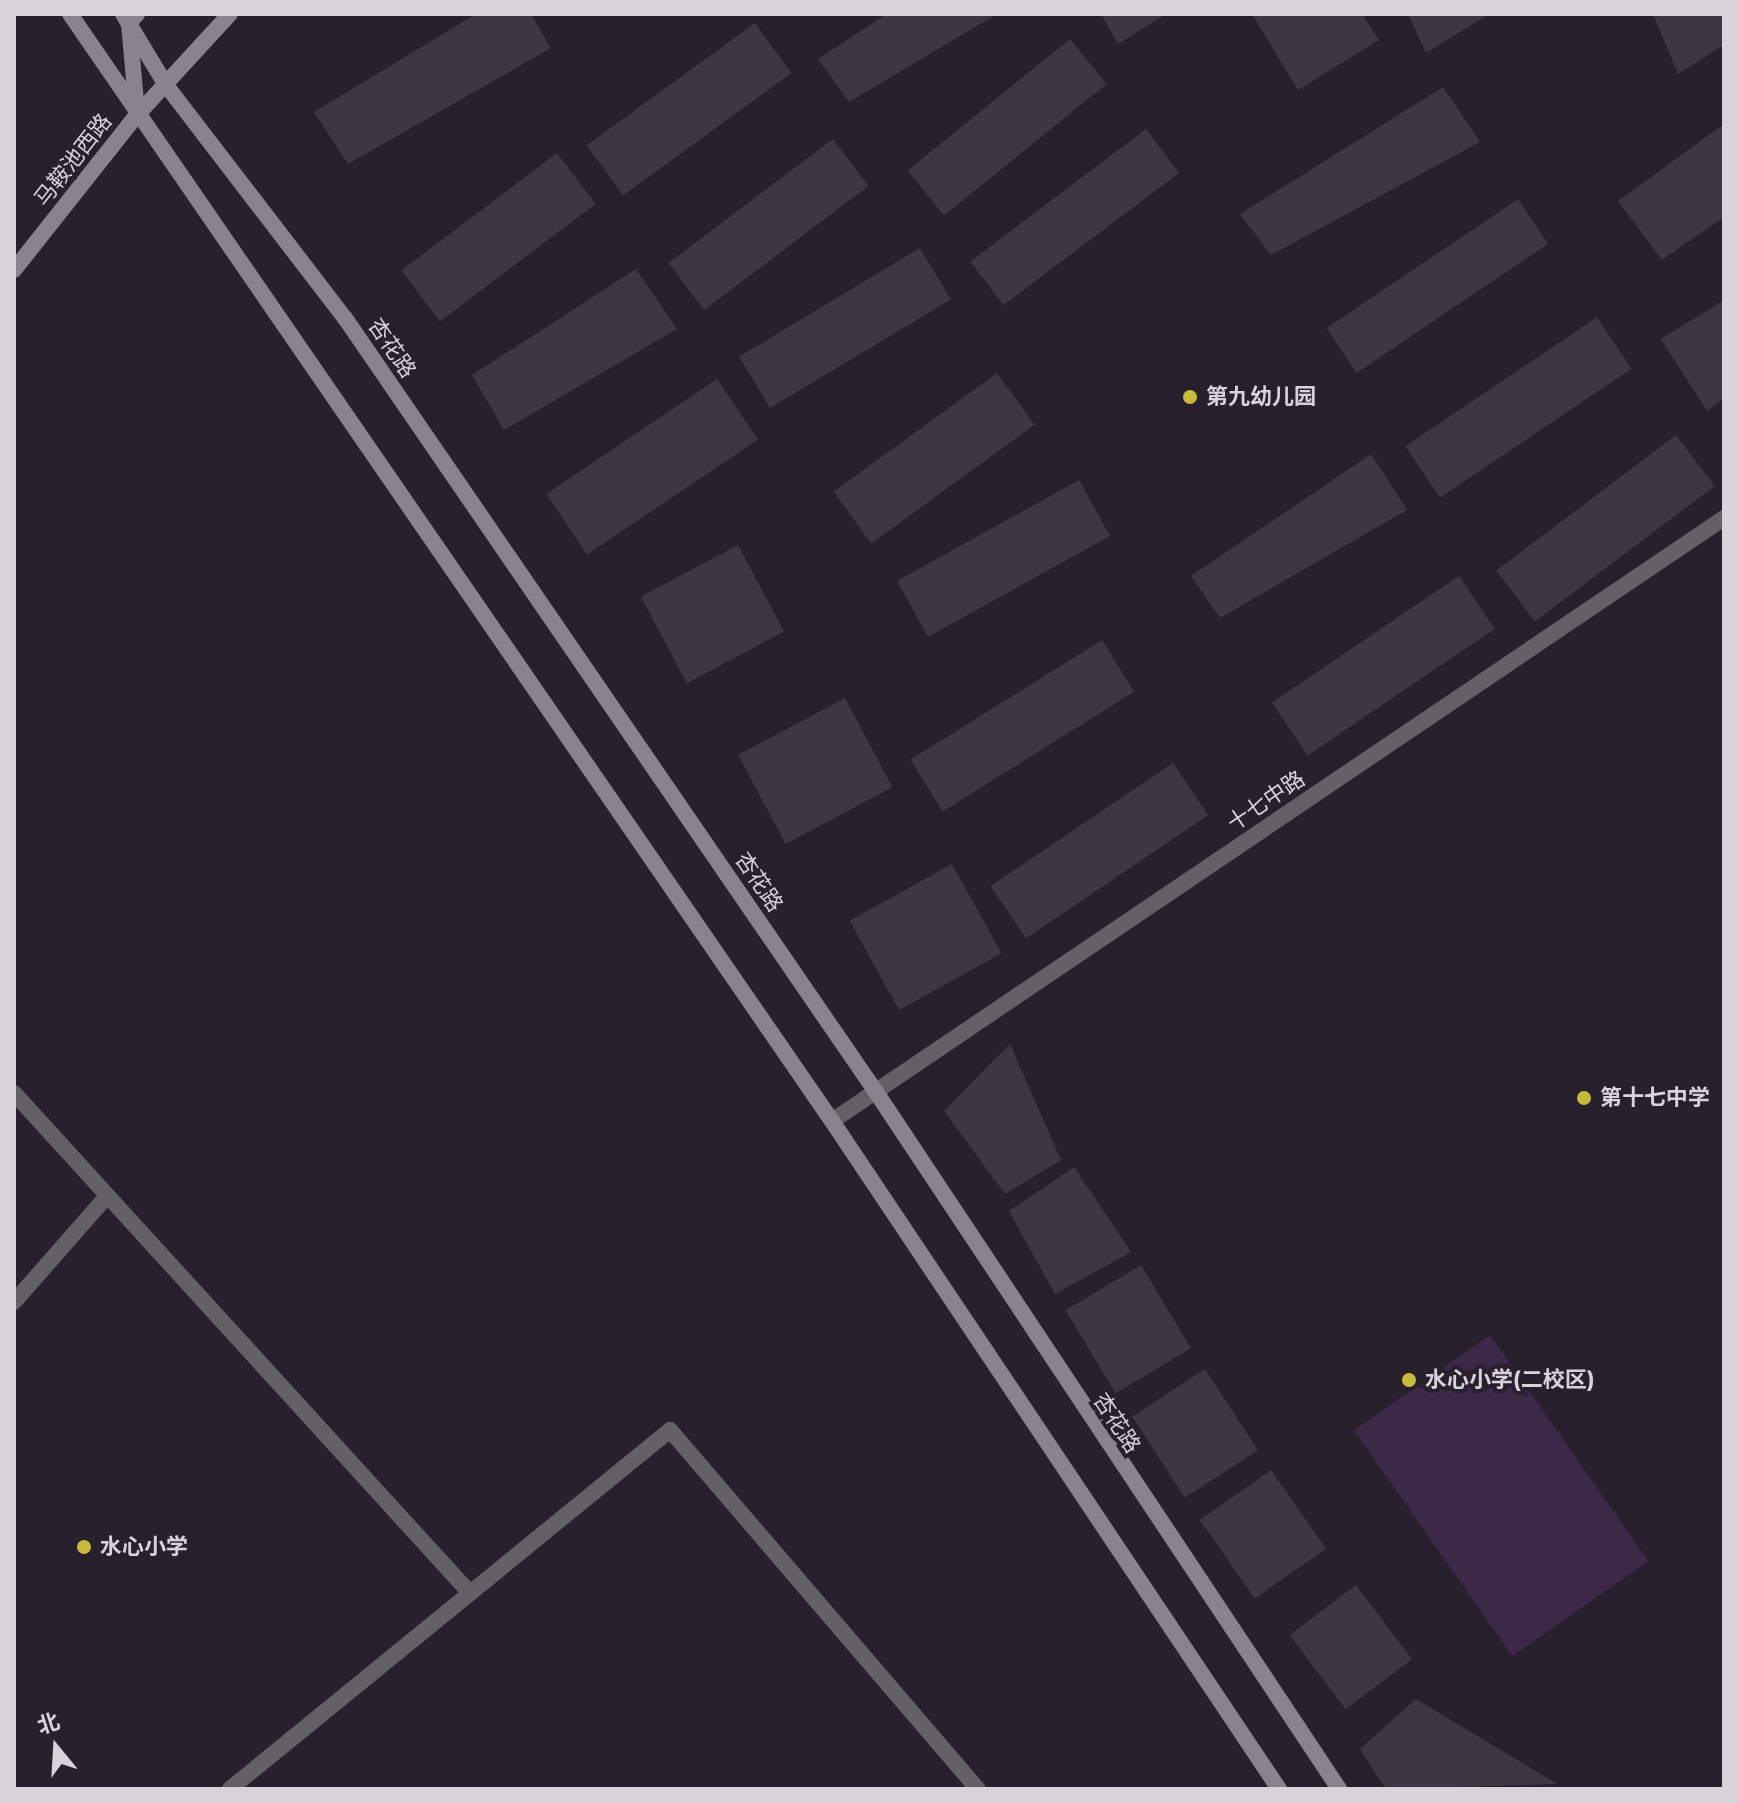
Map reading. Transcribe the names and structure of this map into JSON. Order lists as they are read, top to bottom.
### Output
{
  "streets": {
    "main road": ["马鞍池西路", "杏花路"],
    "street": ["十七中路"]
  },
  "crossings": [
    ["马鞍池西路", "杏花路"],
    ["杏花路", "十七中路"]
  ],
  "places": [
    "第九幼儿园",
    "第十七中学",
    "水心小学(二校区)",
    "水心小学"
  ],
  "north": "top"
}
